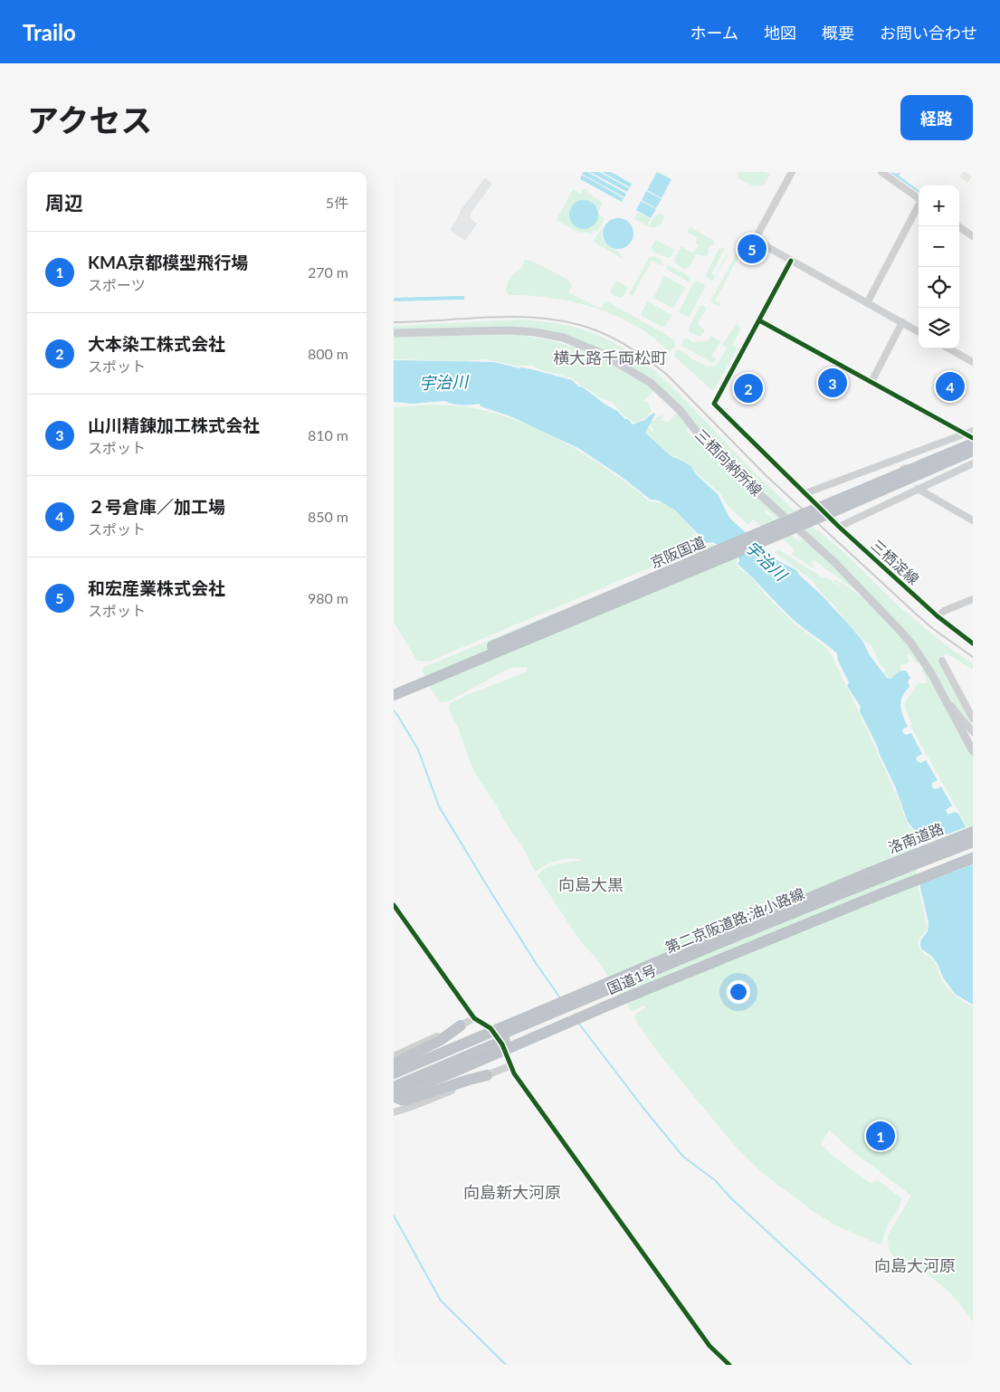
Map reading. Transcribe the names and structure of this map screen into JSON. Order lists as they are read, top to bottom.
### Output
{
  "streets": {
    "highway": [
      "京阪国道",
      "洛南道路",
      "第二京阪道路;油小路線",
      "国道1号"
    ],
    "main road": ["三栖向納所線"],
    "street": ["三栖淀線"]
  },
  "crossings": [
    ["三栖向納所線", "京阪国道"],
    ["洛南道路", "国道1号"]
  ],
  "districts": [
    "横大路千両松町",
    "向島大黒",
    "向島新大河原",
    "向島大河原"
  ],
  "water": ["宇治川"],
  "page": {
    "header": "Trailo",
    "nav": [
      "ホーム",
      "地図",
      "概要",
      "お問い合わせ"
    ],
    "title": "アクセス",
    "buttons": "経路",
    "heading": ["周辺", "5件"],
    "map_buttons": ["+", "−"],
    "list": [
      {
        "mark": "1",
        "name": "KMA京都模型飛行場",
        "note": "スポーツ",
        "value": "270 m"
      },
      {
        "mark": "2",
        "name": "大本染工株式会社",
        "note": "スポット",
        "value": "800 m"
      },
      {
        "mark": "3",
        "name": "山川精錬加工株式会社",
        "note": "スポット",
        "value": "810 m"
      },
      {
        "mark": "4",
        "name": "２号倉庫／加工場",
        "note": "スポット",
        "value": "850 m"
      },
      {
        "mark": "5",
        "name": "和宏産業株式会社",
        "note": "スポット",
        "value": "980 m"
      }
    ],
    "pins": [
      "5",
      "3",
      "4",
      "2",
      "1"
    ]
  }
}
